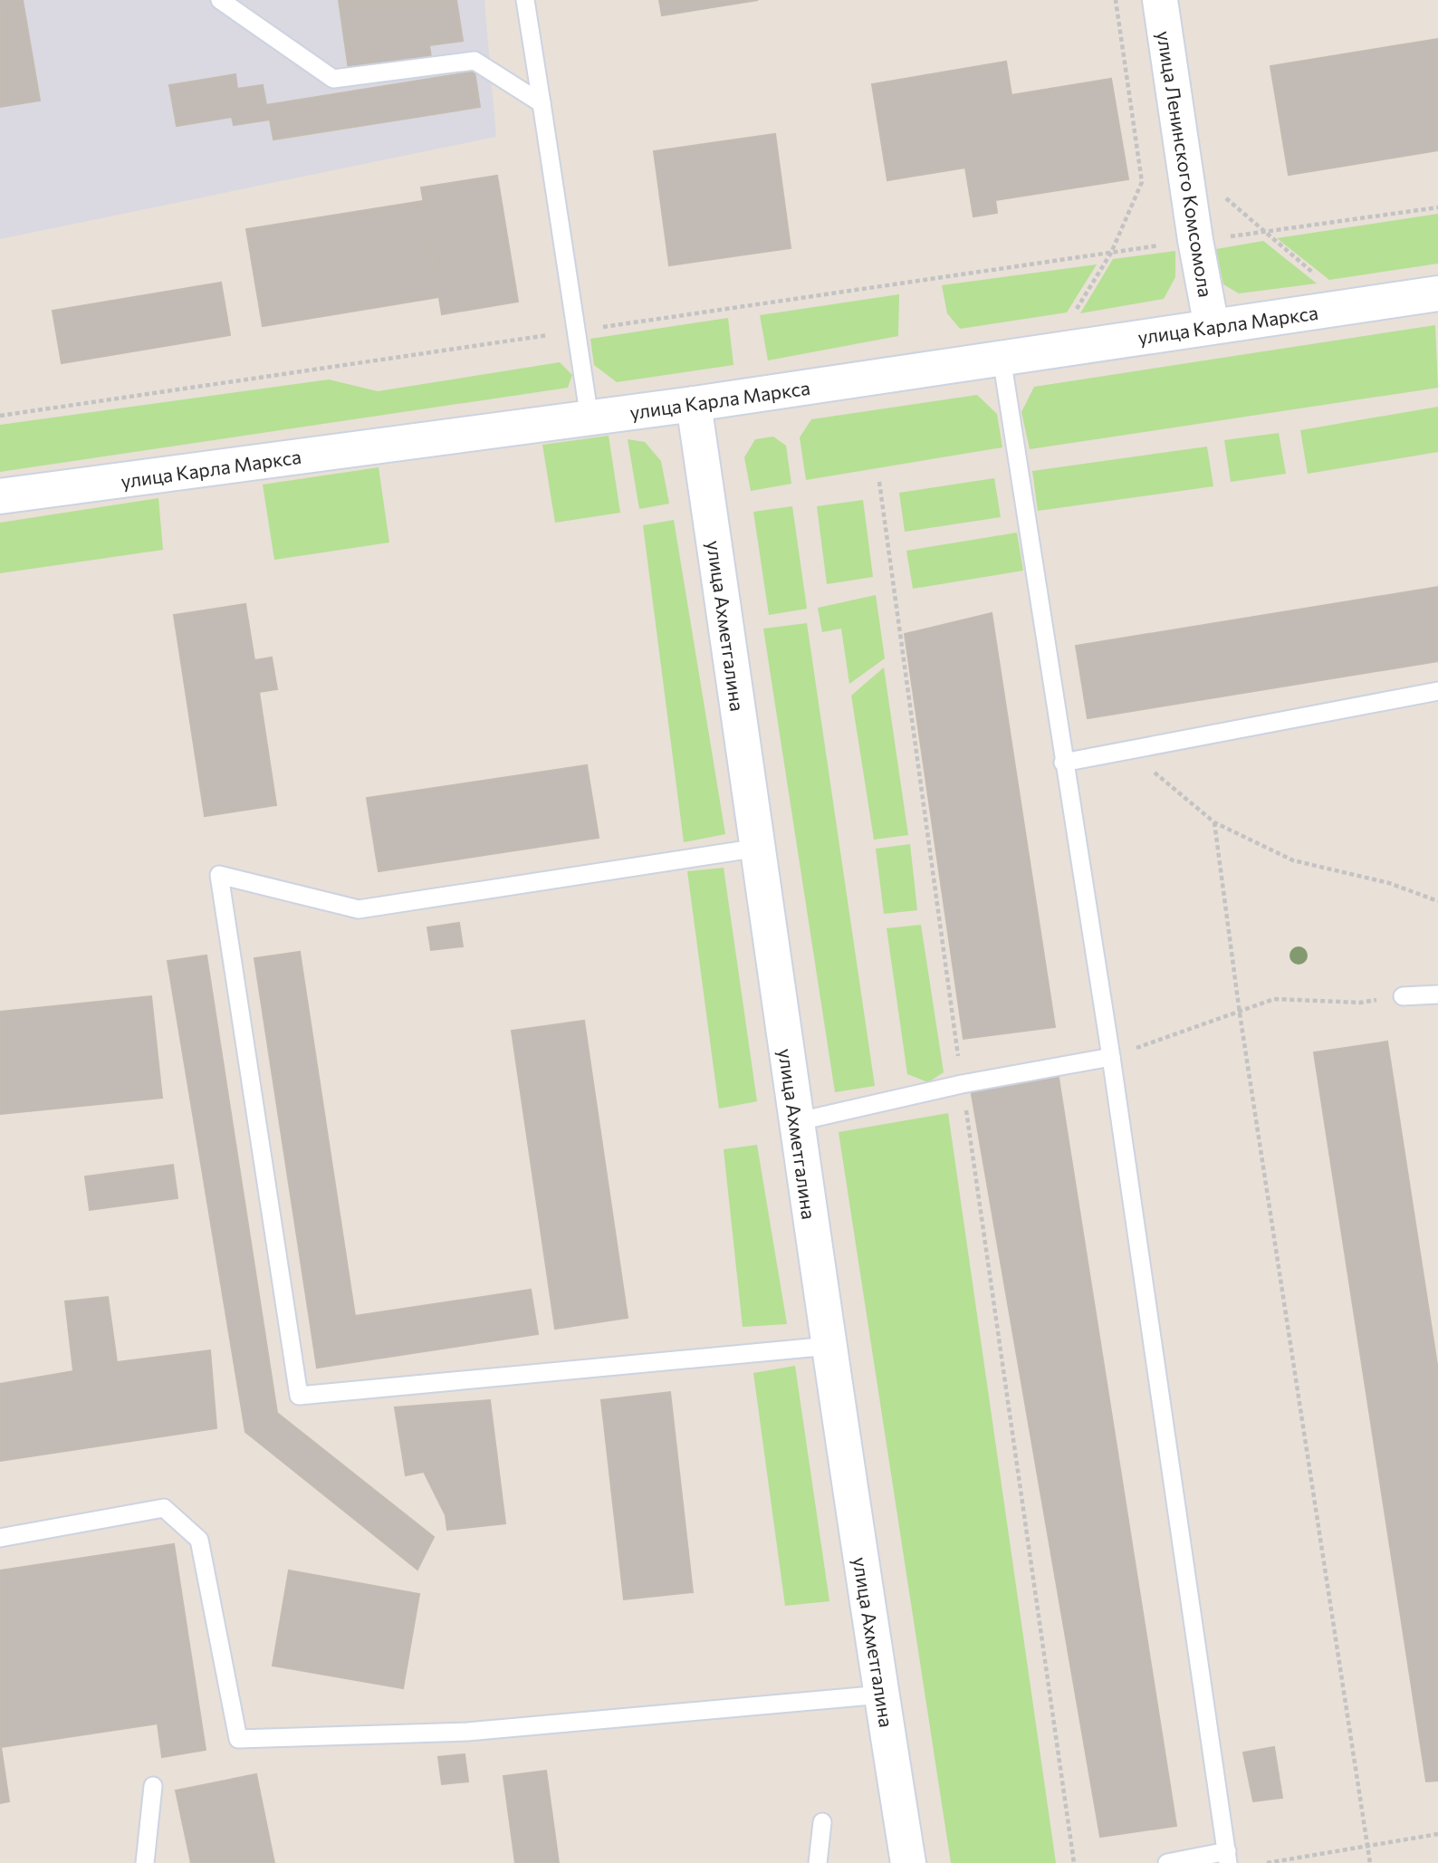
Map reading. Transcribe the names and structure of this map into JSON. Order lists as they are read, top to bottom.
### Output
{
  "streets": {
    "main road": ["улица Ленинского Комсомола", "улица Карла Маркса", "улица Ахметгалина"]
  },
  "crossings": [
    ["улица Ленинского Комсомола", "улица Карла Маркса"],
    ["улица Карла Маркса", "улица Ахметгалина"]
  ]
}
